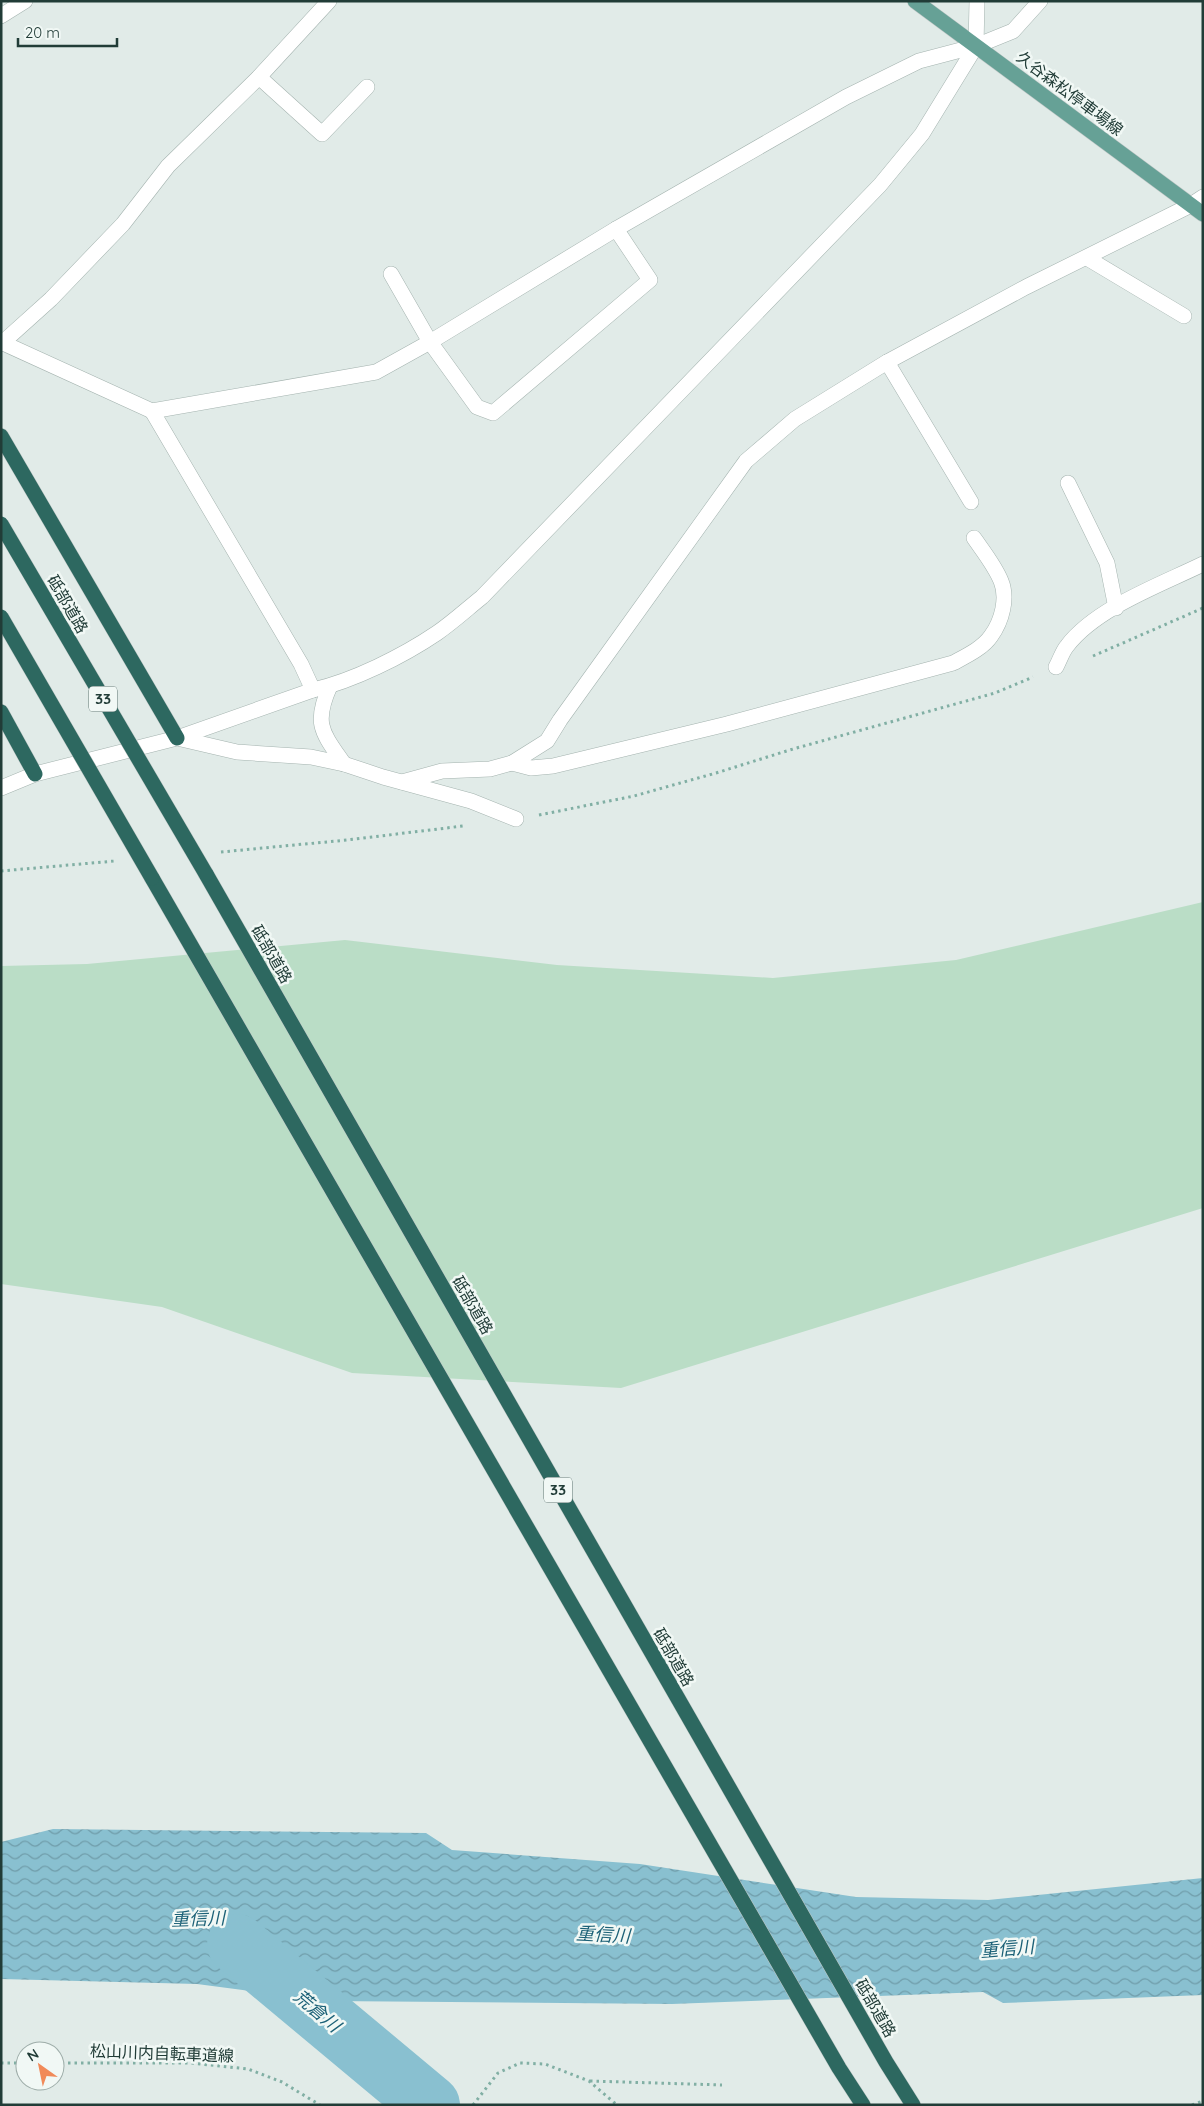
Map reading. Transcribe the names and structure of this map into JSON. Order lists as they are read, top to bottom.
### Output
{
  "streets": {
    "highway": ["砥部道路", "33"],
    "main road": ["久谷森松停車場線"],
    "path": ["松山川内自転車道線"]
  },
  "water": ["重信川", "荒倉川"],
  "scale_bar": "20 m",
  "north": "top left"
}
